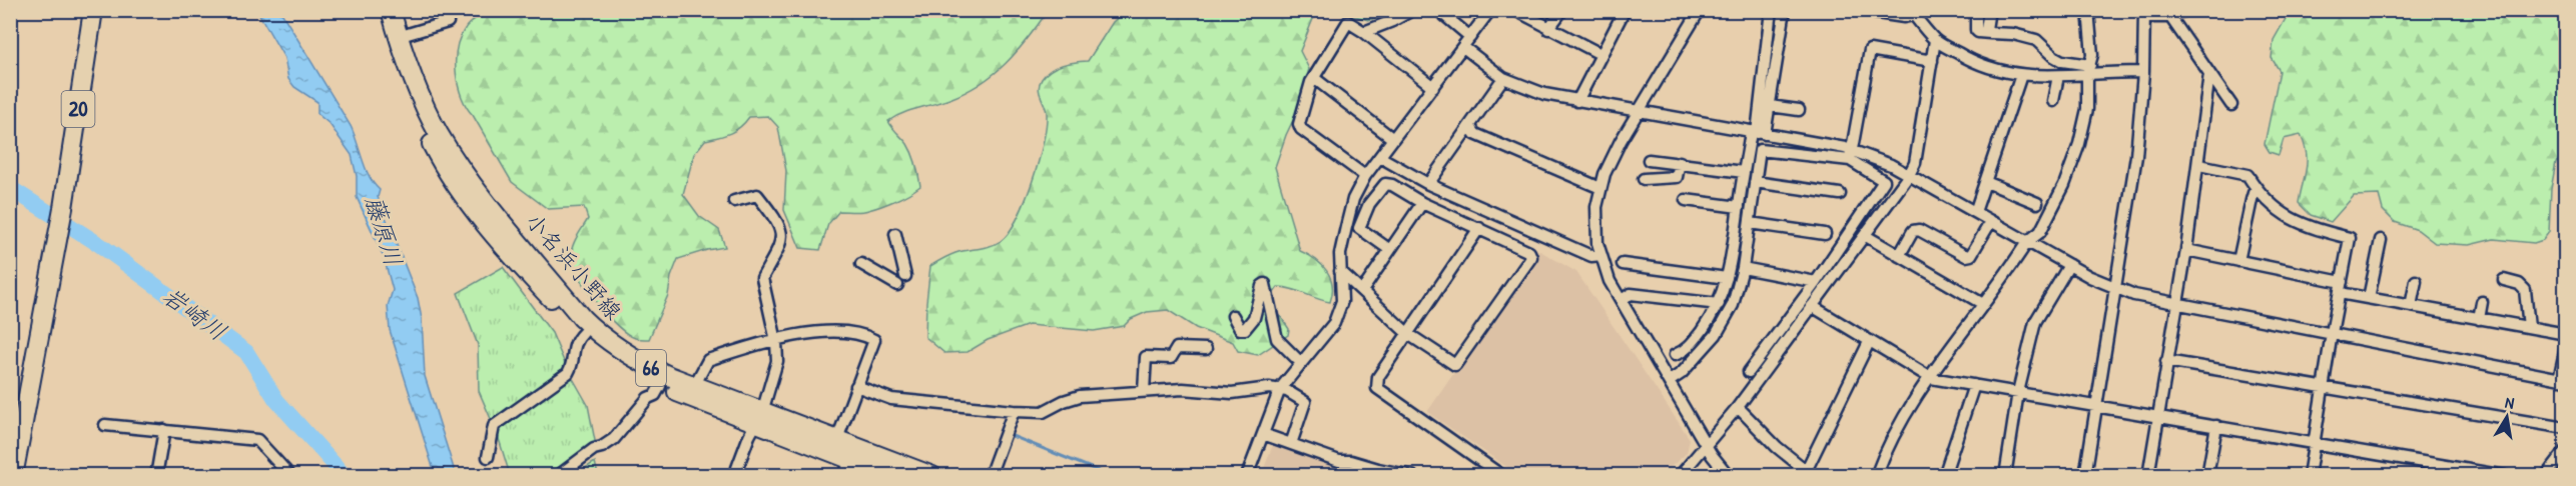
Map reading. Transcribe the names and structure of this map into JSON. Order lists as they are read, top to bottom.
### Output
{
  "streets": {
    "main road": ["20", "小名浜小野線", "66"]
  },
  "water": ["藤原川", "岩崎川"],
  "north": "top"
}
